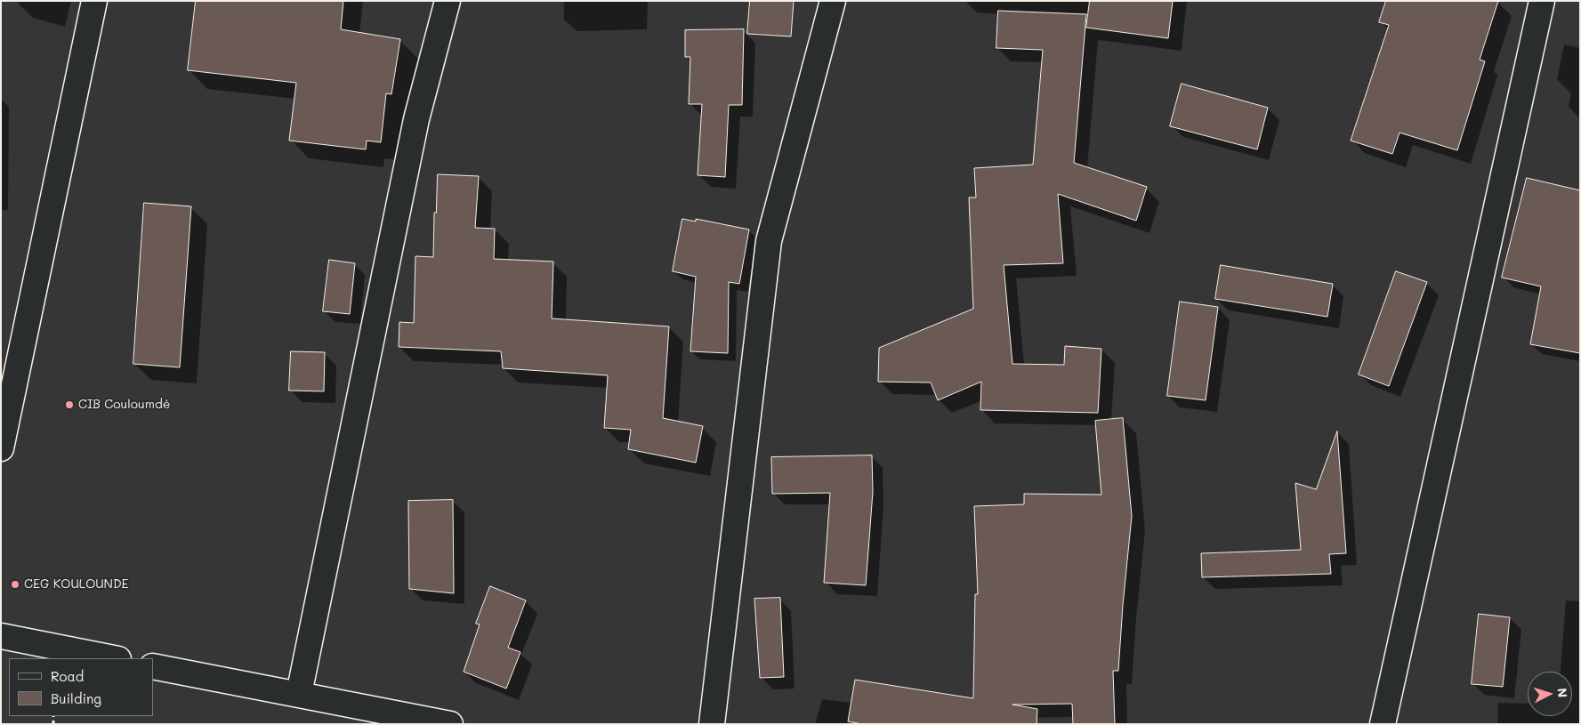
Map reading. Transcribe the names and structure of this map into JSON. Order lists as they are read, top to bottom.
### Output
{
  "places": ["CIB Couloumdè", "CEG KOULOUNDE"],
  "legend": ["Road", "Building"],
  "north": "right"
}
